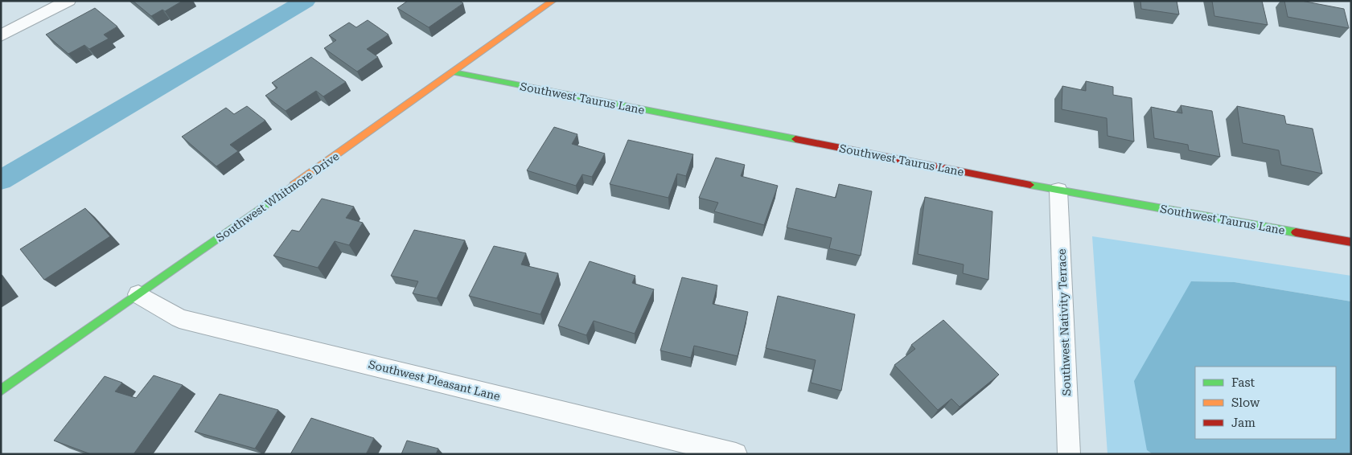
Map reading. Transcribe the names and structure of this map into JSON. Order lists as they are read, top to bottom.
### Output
{
  "streets": {
    "street": [
      "Southwest Taurus Lane",
      "Southwest Whitmore Drive",
      "Southwest Nativity Terrace",
      "Southwest Pleasant Lane"
    ]
  },
  "crossings": [
    ["Southwest Taurus Lane", "Southwest Whitmore Drive"],
    ["Southwest Taurus Lane", "Southwest Nativity Terrace"],
    ["Southwest Whitmore Drive", "Southwest Pleasant Lane"]
  ],
  "legend": ["Fast", "Slow", "Jam"]
}
